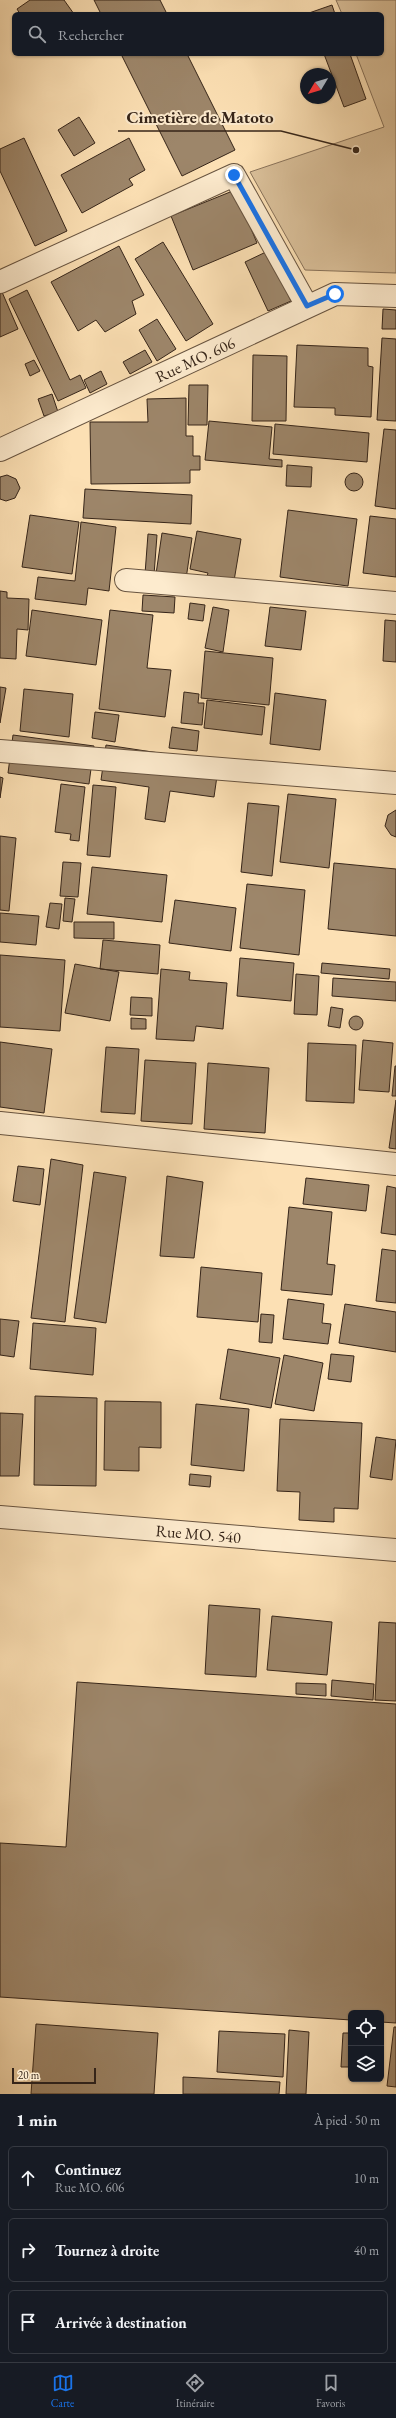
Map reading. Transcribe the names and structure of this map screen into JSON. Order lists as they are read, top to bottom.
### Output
{
  "streets": {
    "street": ["Rue MO. 606", "Rue MO. 540"]
  },
  "places": ["Cimetière de Matoto"],
  "scale_bar": "20 m",
  "north": "bottom left",
  "page": {
    "search": "Rechercher",
    "scale": "20 m",
    "heading": ["1 min", "À pied · 50 m"],
    "list": [
      ["Continuez", "Rue MO. 606", "10 m"],
      ["Tournez à droite", "40 m"],
      "Arrivée à destination"
    ],
    "nav": ["Carte", "Itinéraire", "Favoris"]
  }
}
